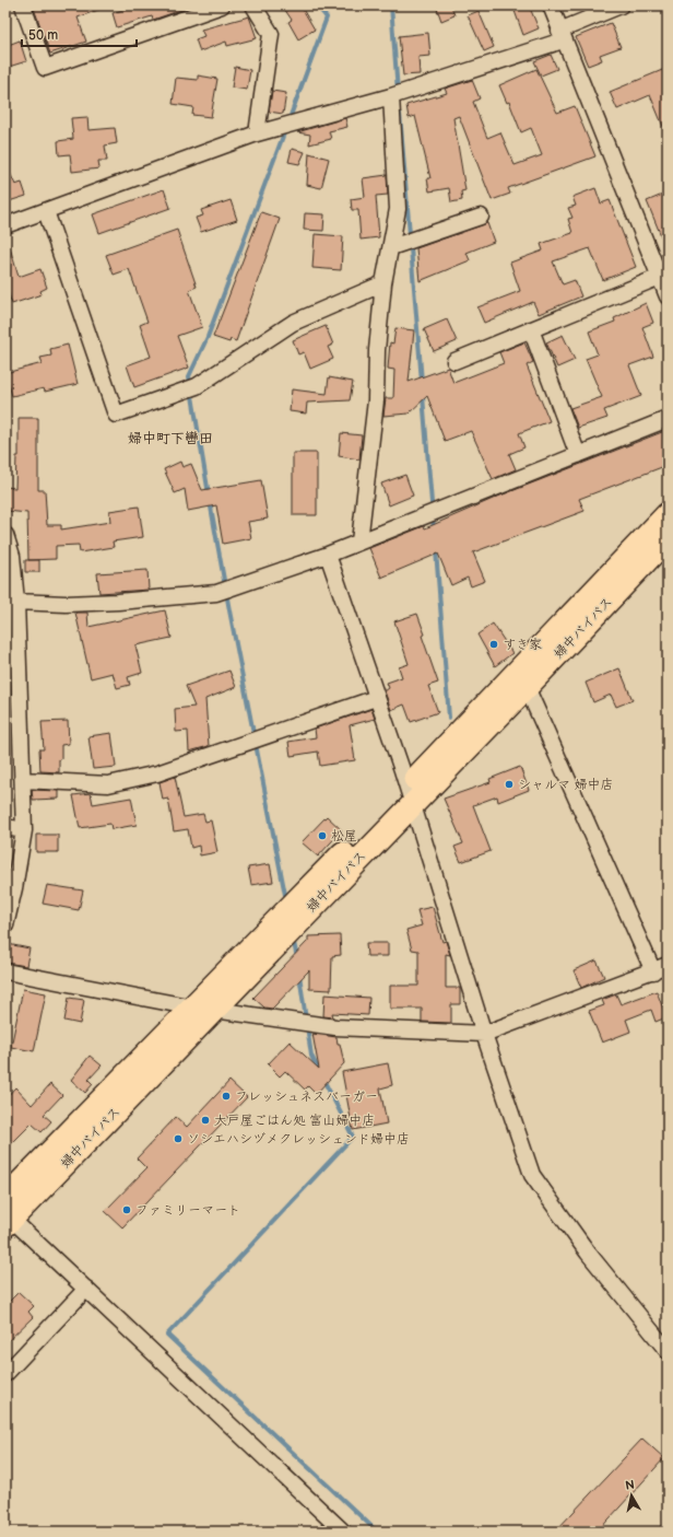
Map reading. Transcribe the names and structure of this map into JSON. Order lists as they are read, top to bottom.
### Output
{
  "streets": {
    "highway": ["婦中バイパス"]
  },
  "districts": ["婦中町下轡田"],
  "places": [
    "すき家",
    "シャルマ 婦中店",
    "松屋",
    "フレッシュネスバーガー",
    "大戸屋ごはん処 富山婦中店",
    "ソシエハシヅメクレッシェンド婦中店",
    "ファミリーマート"
  ],
  "scale_bar": "50 m",
  "north": "top"
}
